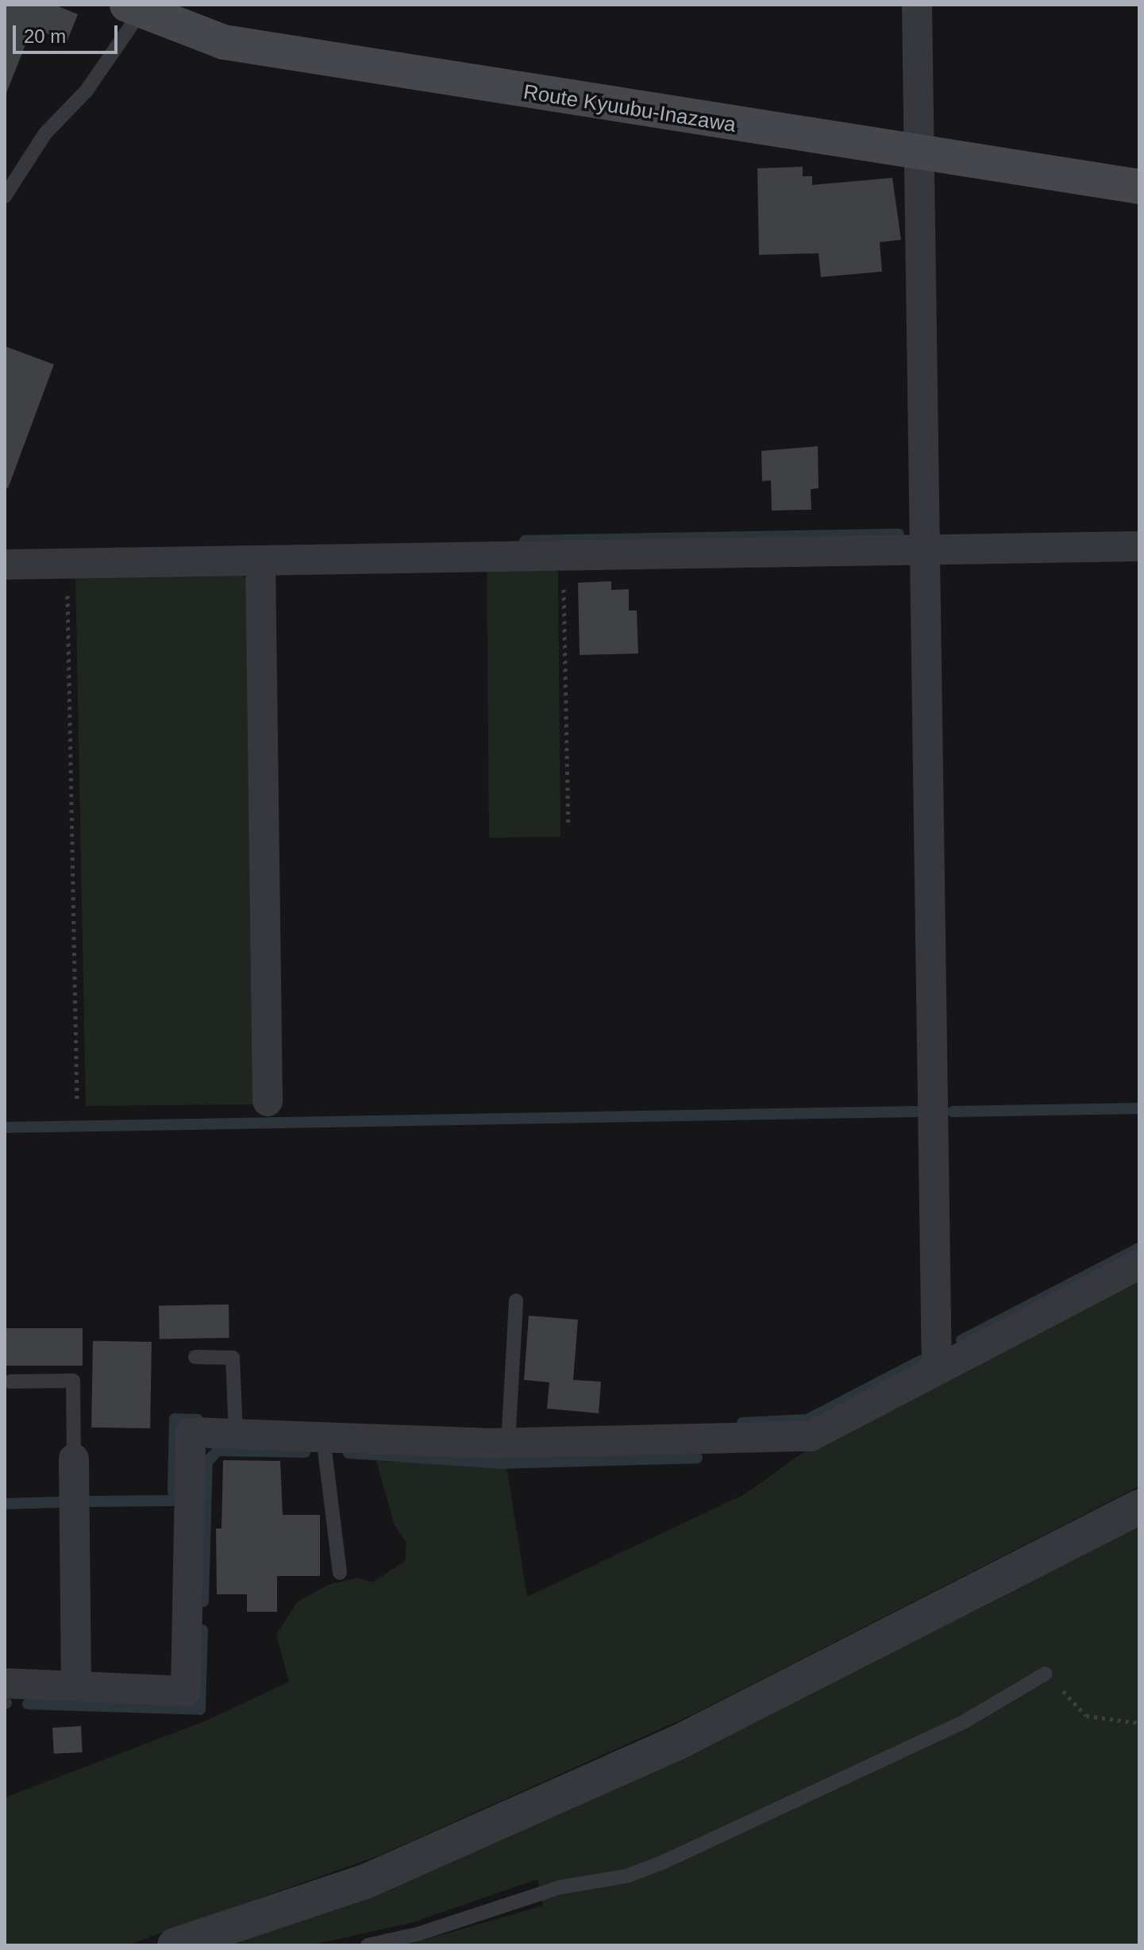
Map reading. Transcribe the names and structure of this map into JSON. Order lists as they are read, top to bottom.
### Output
{
  "streets": {
    "main road": ["Route Kyuubu-Inazawa"]
  },
  "scale_bar": "20 m"
}
